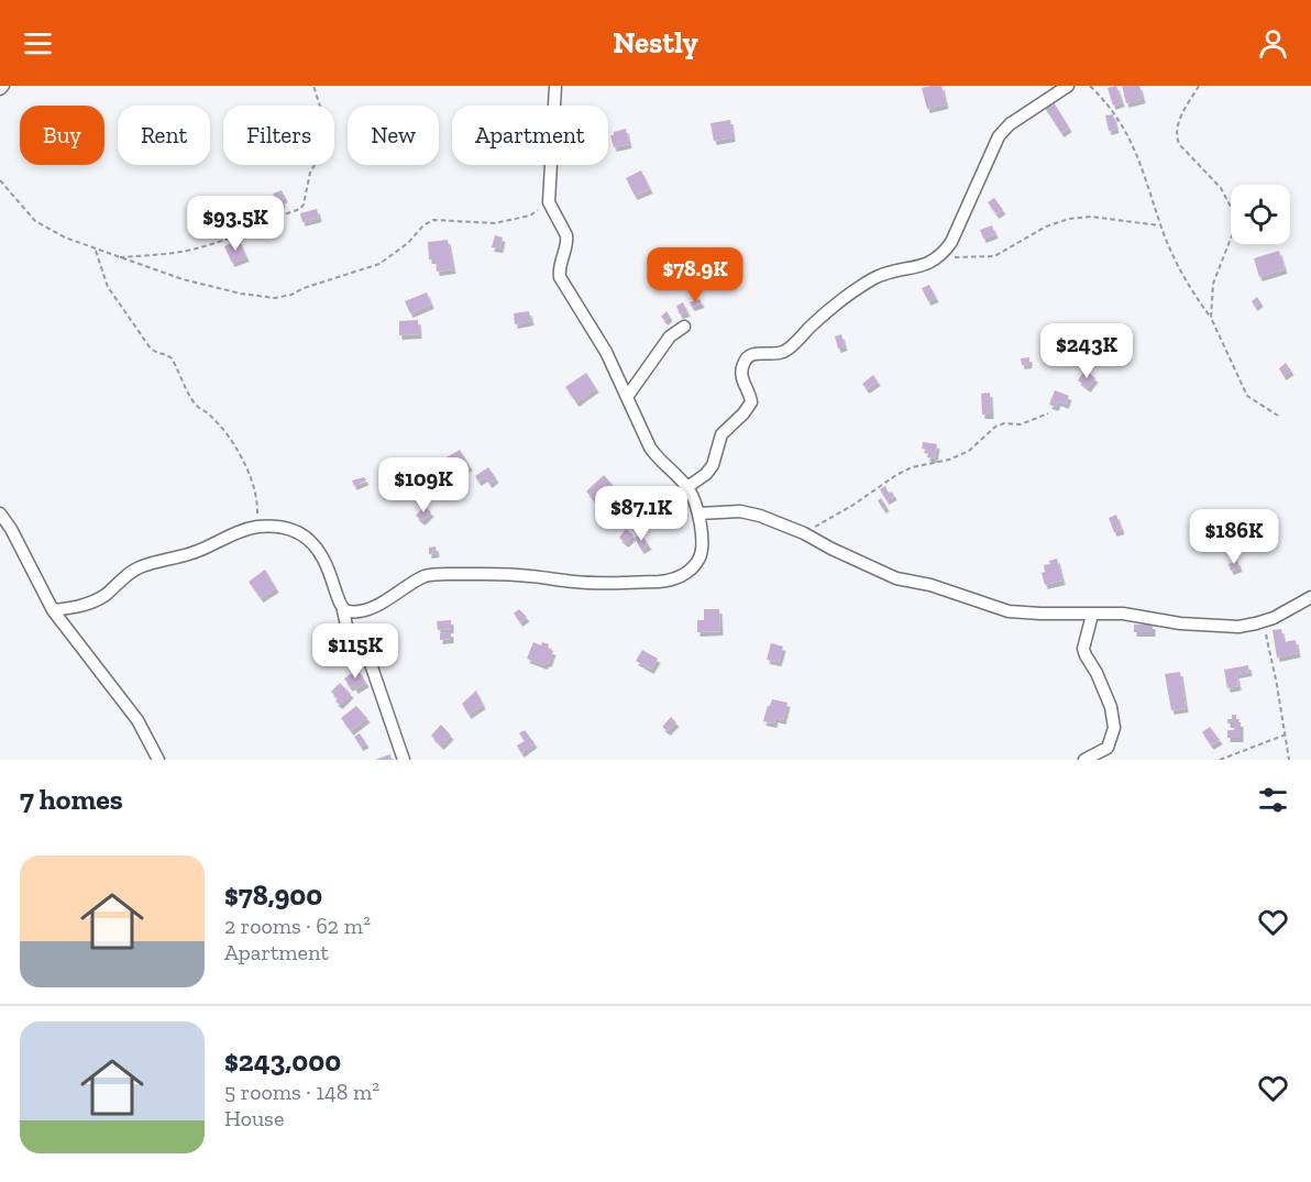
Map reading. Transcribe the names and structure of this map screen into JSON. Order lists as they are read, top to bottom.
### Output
{
  "page": {
    "header": "Nestly",
    "chip": [
      "Buy",
      "Rent",
      "Filters",
      "New",
      "Apartment"
    ],
    "price": [
      "$93.5K",
      "$78.9K",
      "$243K",
      "$109K",
      "$87.1K",
      "$186K",
      "$115K"
    ],
    "heading": "7 homes",
    "list": [
      {
        "name": "$78,900",
        "note": "2 rooms · 62 m² · Apartment"
      },
      {
        "name": "$243,000",
        "note": "5 rooms · 148 m² · House"
      }
    ]
  }
}
